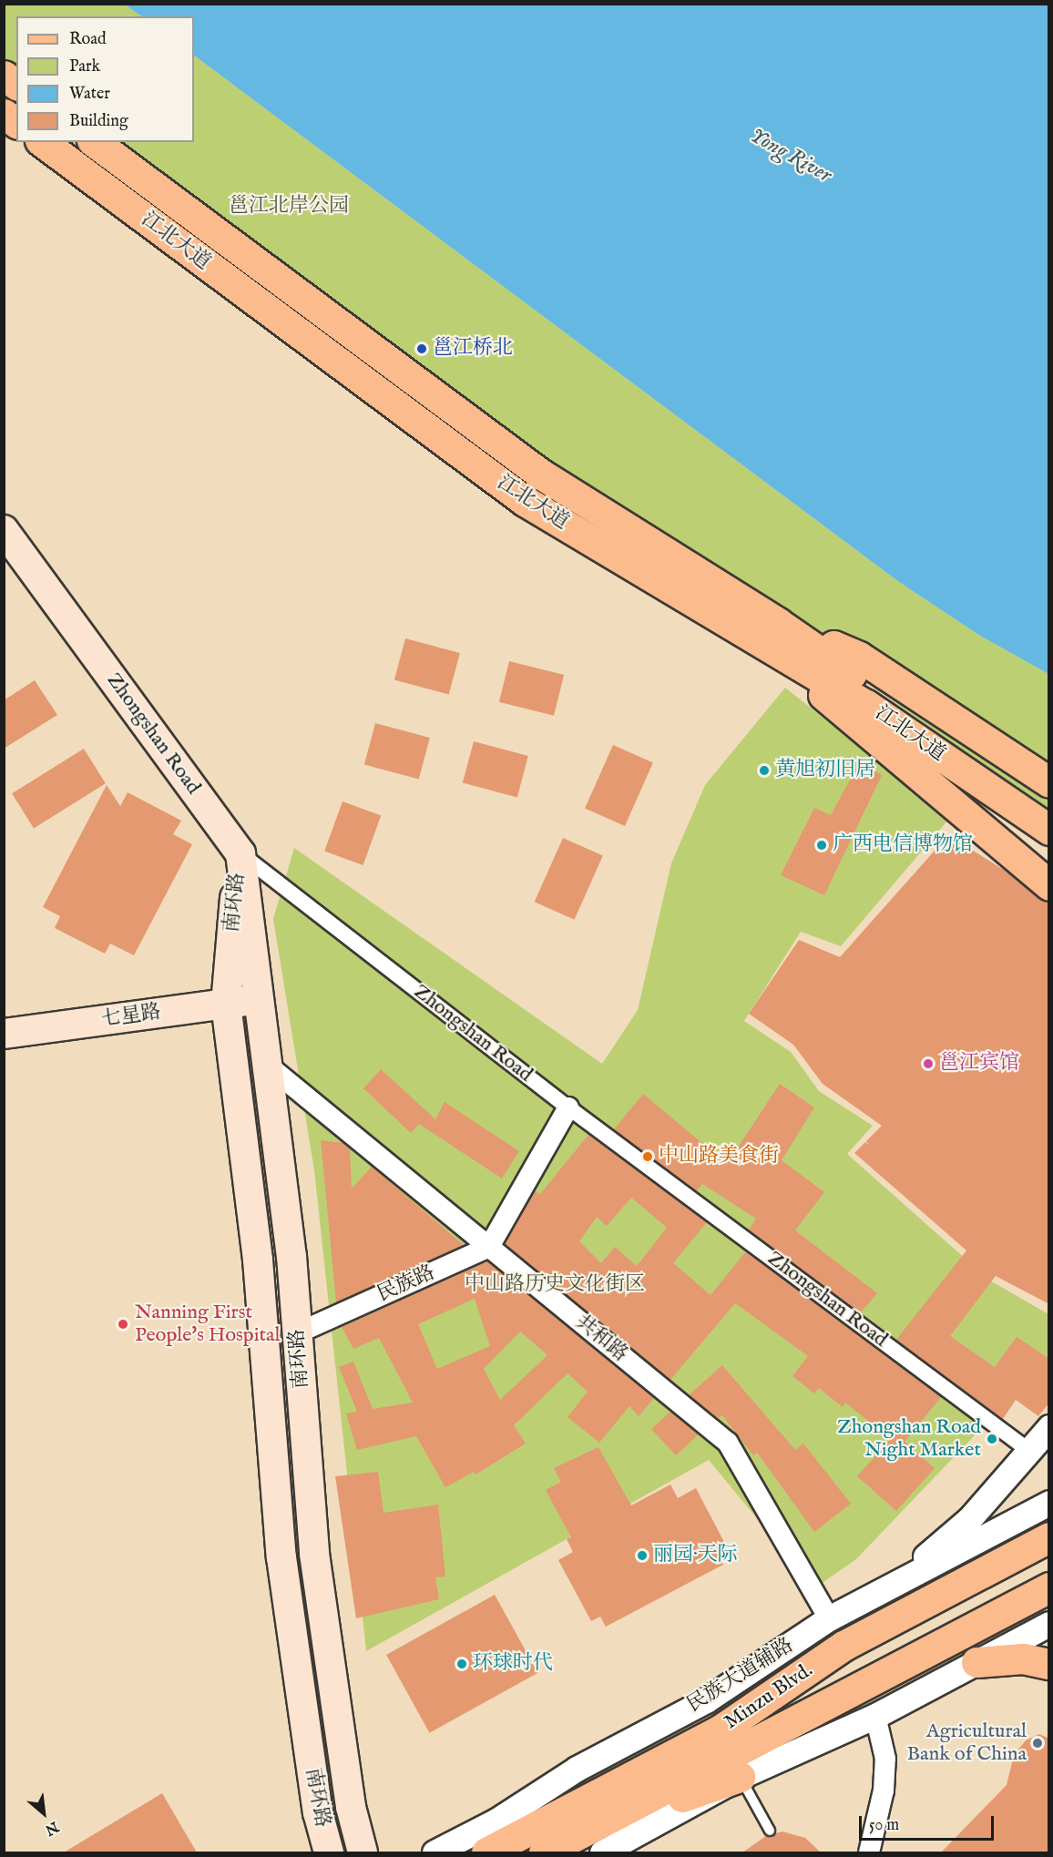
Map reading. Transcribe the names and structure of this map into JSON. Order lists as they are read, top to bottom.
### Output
{
  "streets": {
    "main road": [
      "江北大道",
      "Zhongshan Road",
      "南环路",
      "七星路",
      "Minzu Blvd."
    ],
    "street": ["民族路", "共和路", "民族大道辅路"]
  },
  "crossings": [
    ["Zhongshan Road", "南环路"],
    ["南环路", "七星路"],
    ["南环路", "民族路"],
    ["南环路", "共和路"],
    ["民族路", "共和路"],
    ["共和路", "民族大道辅路"]
  ],
  "water": ["Yong River"],
  "parks": ["邕江北岸公园", "中山路历史文化街区"],
  "places": [
    "邕江桥北",
    "黄旭初旧居",
    "广西电信博物馆",
    "邕江宾馆",
    "中山路美食街",
    "Nanning First People's Hospital",
    "Zhongshan Road Night Market",
    "丽园·天际",
    "环球时代",
    "Agricultural Bank of China"
  ],
  "legend": [
    "Road",
    "Park",
    "Water",
    "Building"
  ],
  "scale_bar": "50 m",
  "north": "bottom right"
}
